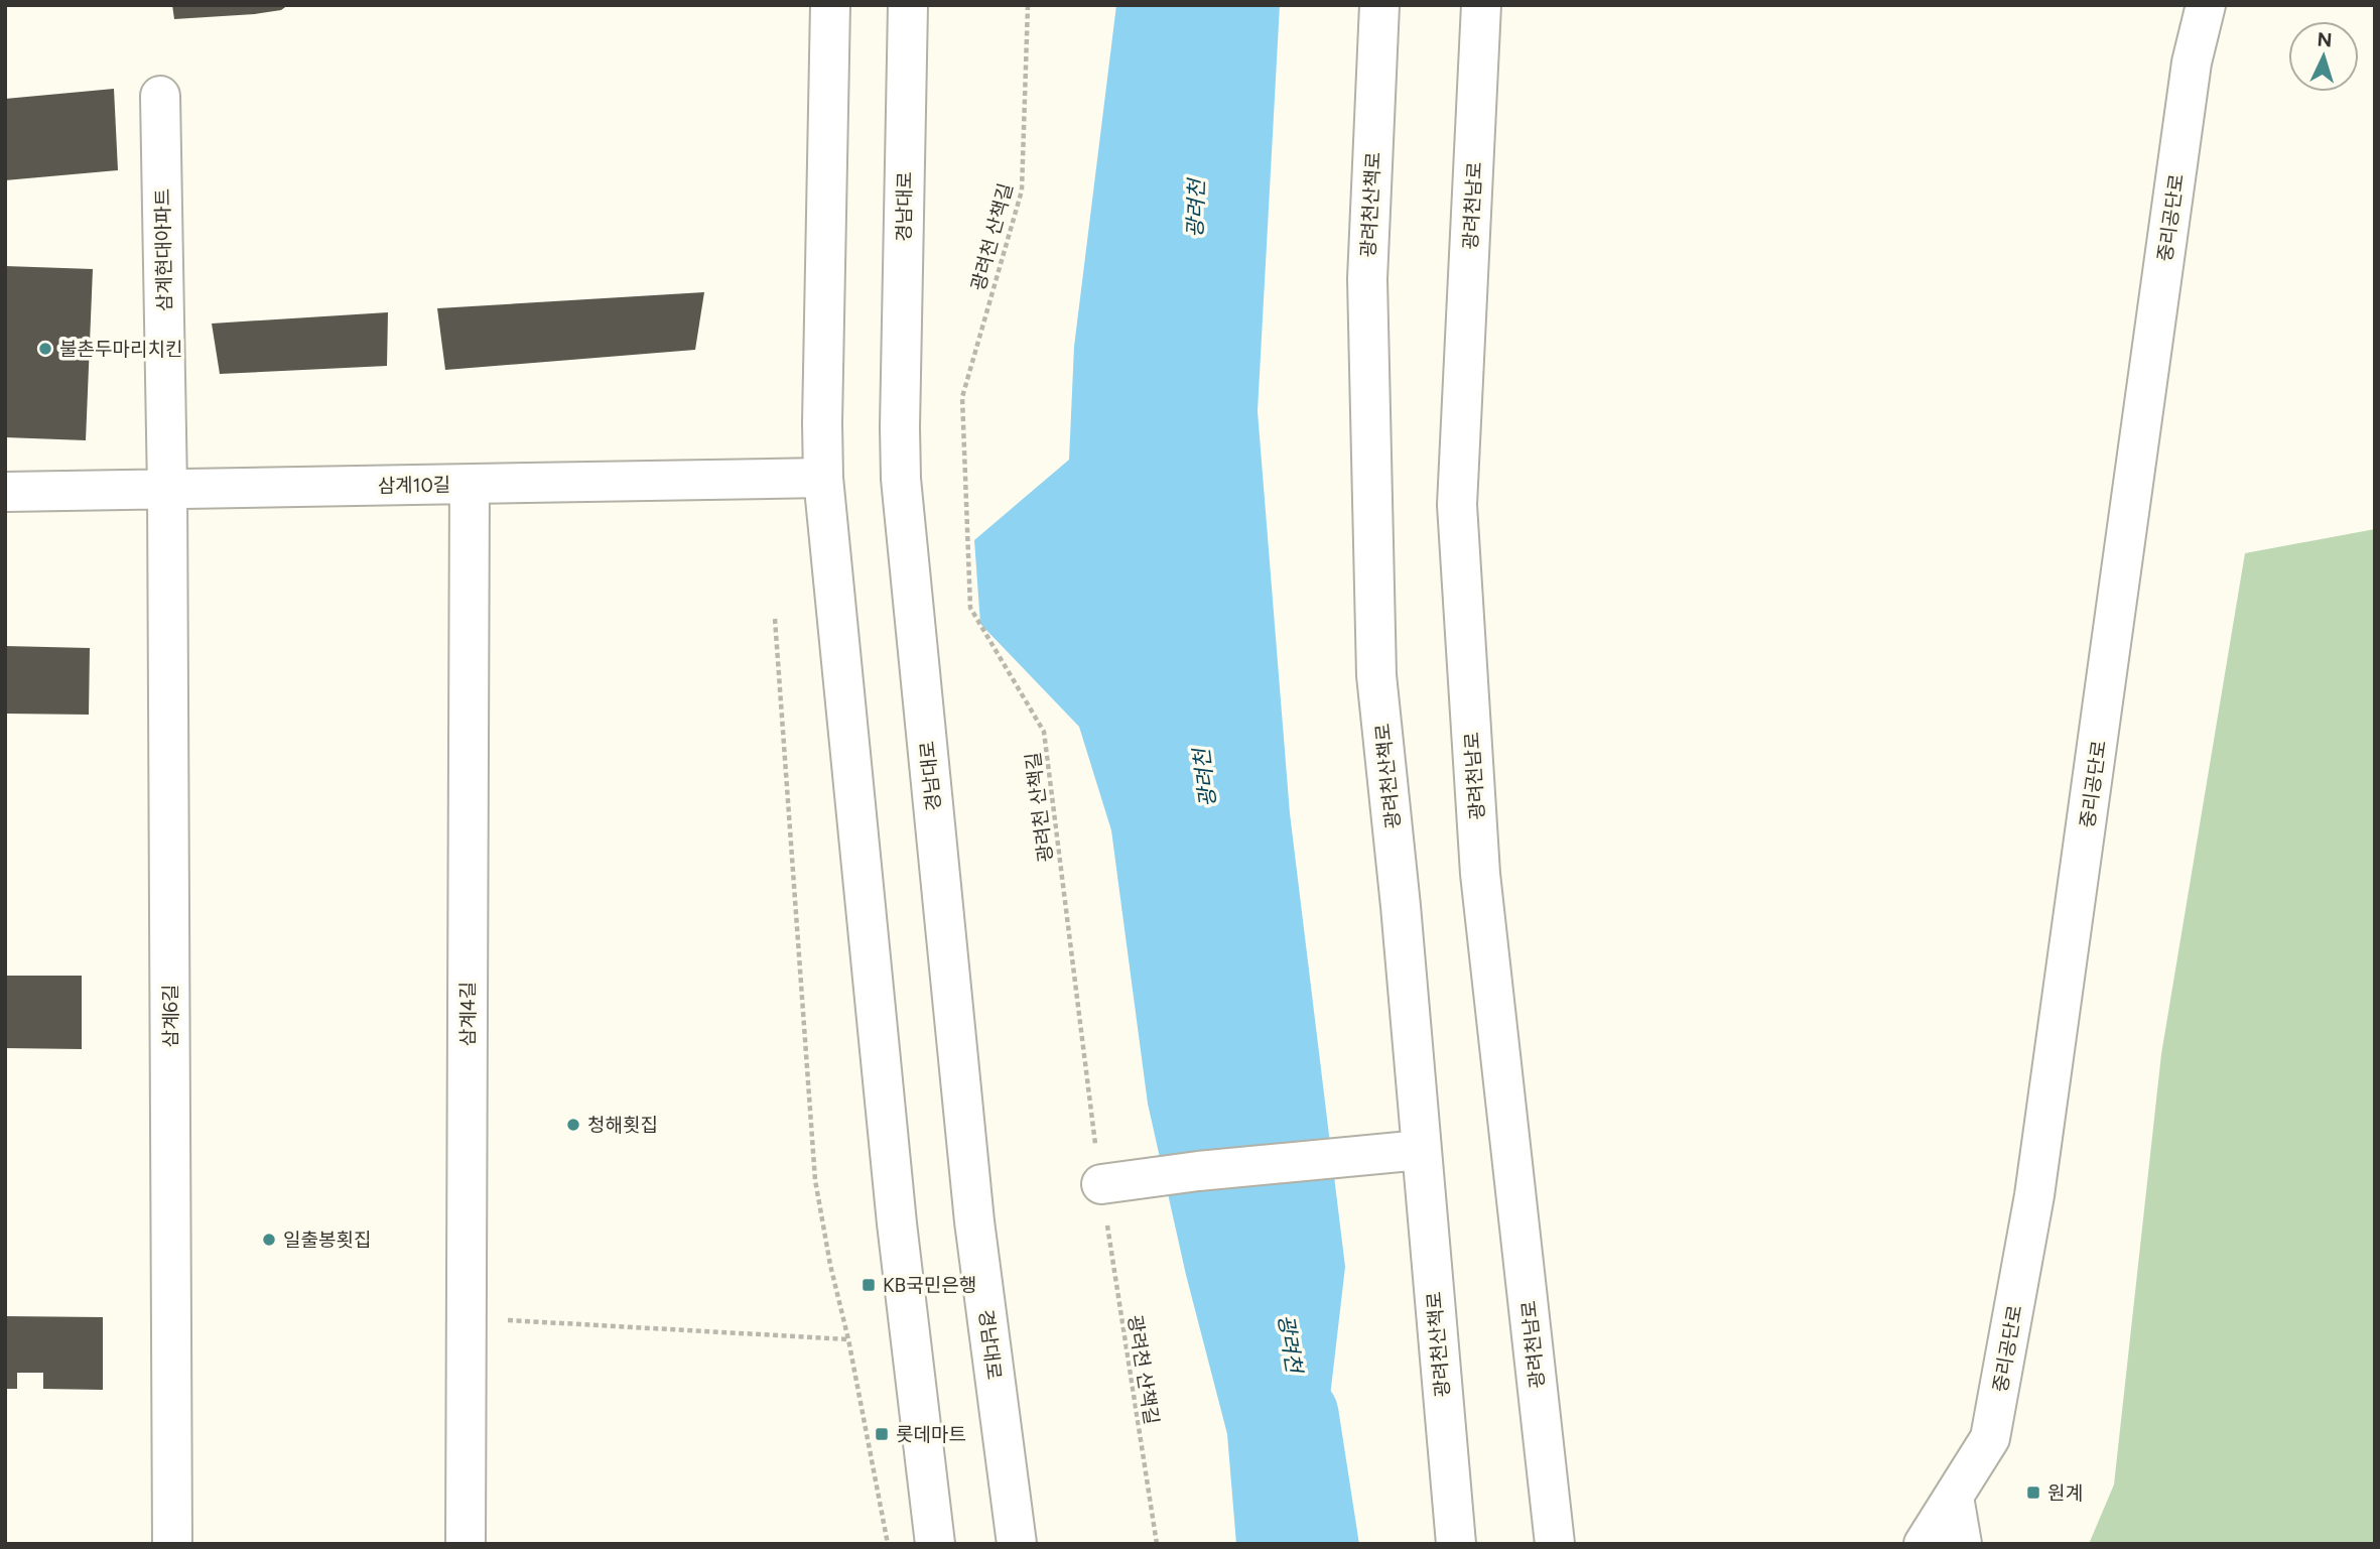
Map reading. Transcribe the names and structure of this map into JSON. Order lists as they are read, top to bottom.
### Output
{
  "streets": {
    "main road": [
      "광려천산책로",
      "광려천남로",
      "경남대로",
      "중리공단로",
      "삼계현대아파트",
      "삼계10길",
      "삼계4길",
      "삼계6길"
    ],
    "path": ["광려천 산책길"]
  },
  "crossings": [
    ["삼계현대아파트", "삼계10길"],
    ["삼계현대아파트", "삼계6길"],
    ["삼계10길", "삼계4길"],
    ["삼계10길", "삼계6길"]
  ],
  "water": ["광려천"],
  "places": {
    "other": ["불촌두마리치킨", "청해횟집", "일출봉횟집"],
    "transit": ["KB국민은행", "롯데마트", "원계"]
  },
  "north": "top"
}
